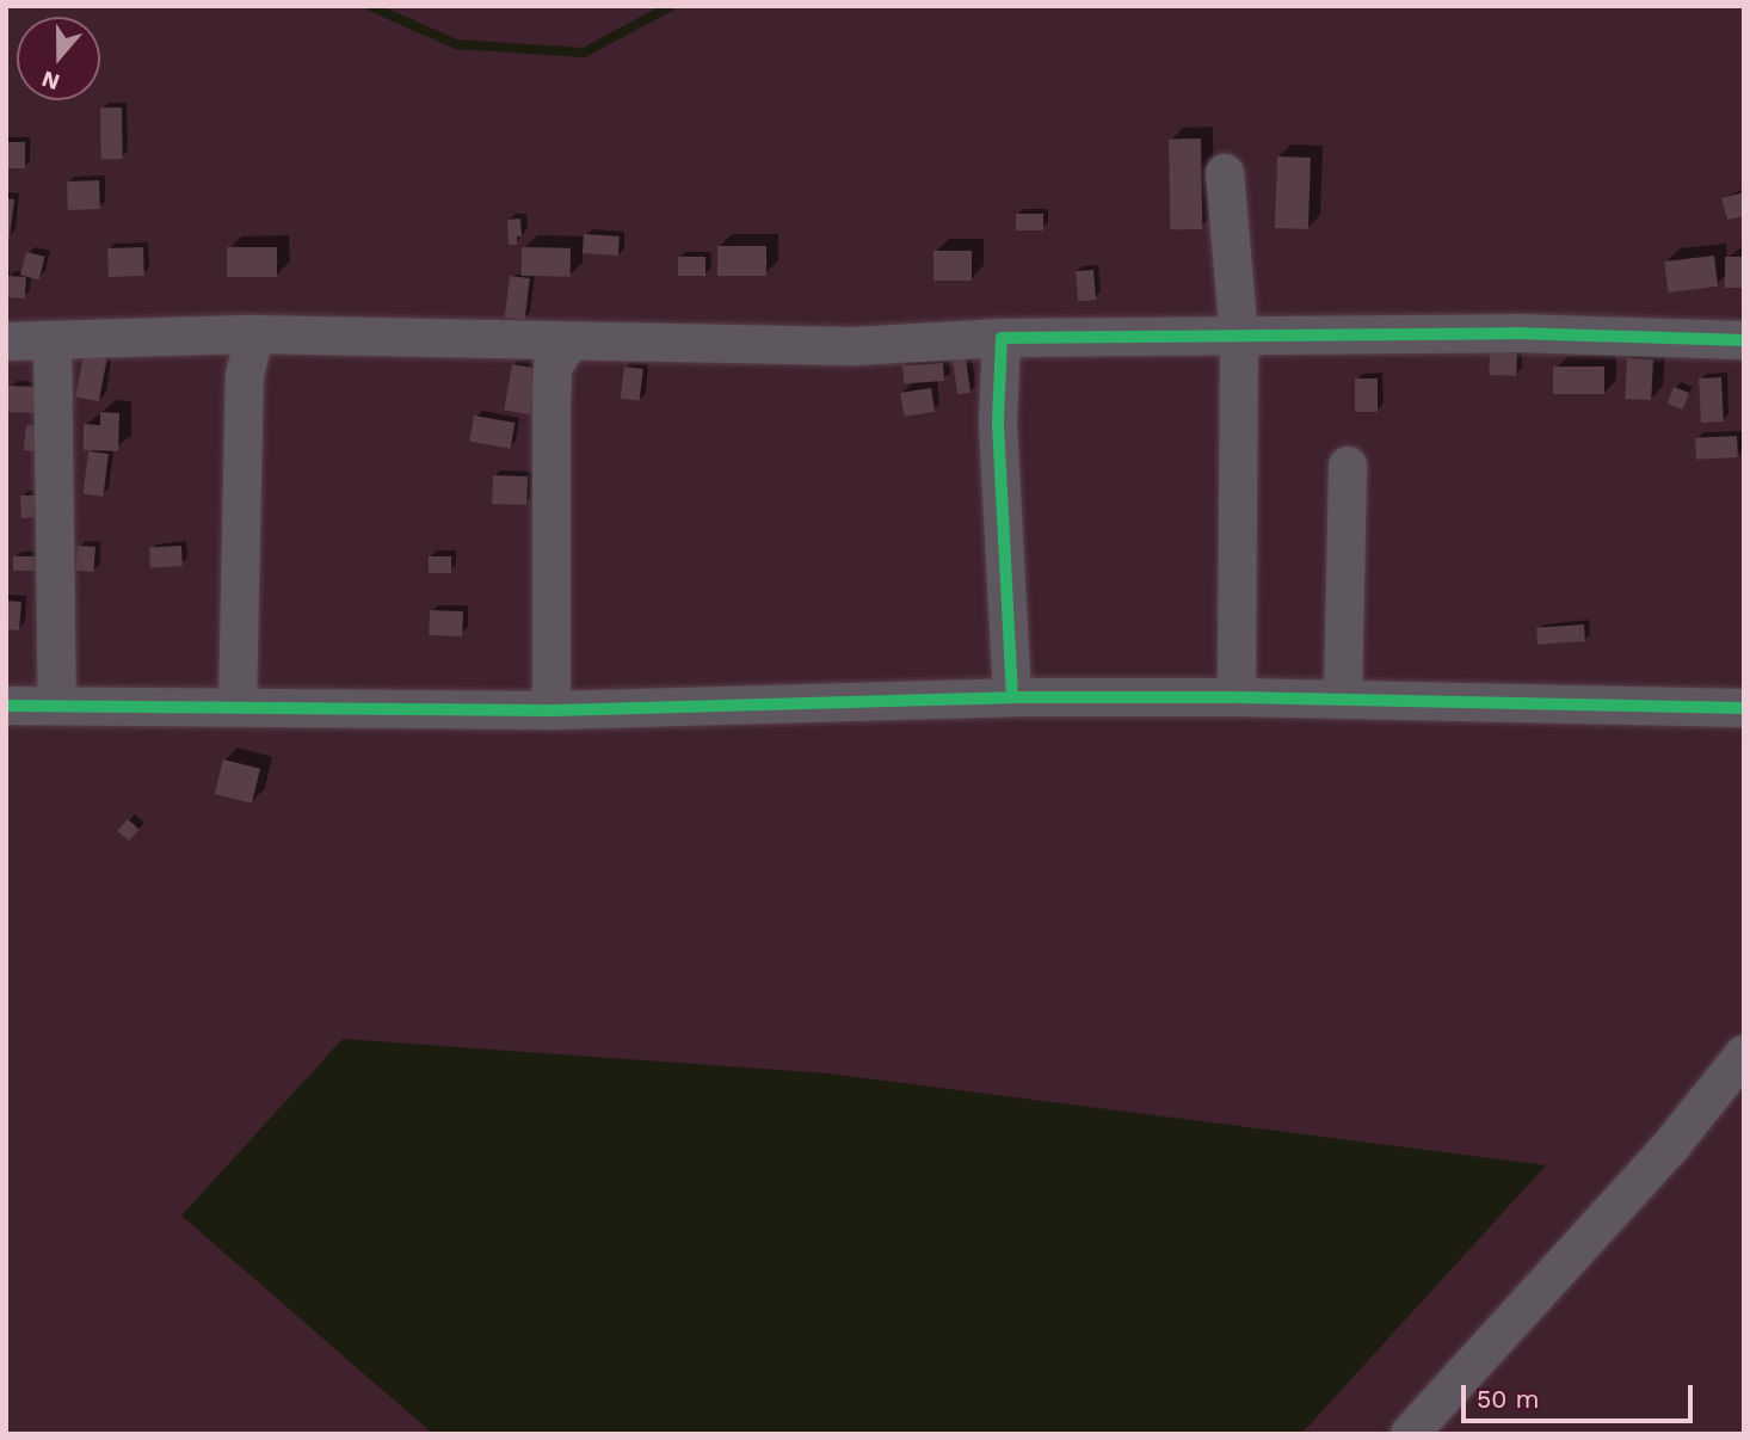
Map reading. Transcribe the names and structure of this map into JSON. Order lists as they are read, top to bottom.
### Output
{
  "scale_bar": "50 m",
  "north": "bottom"
}
